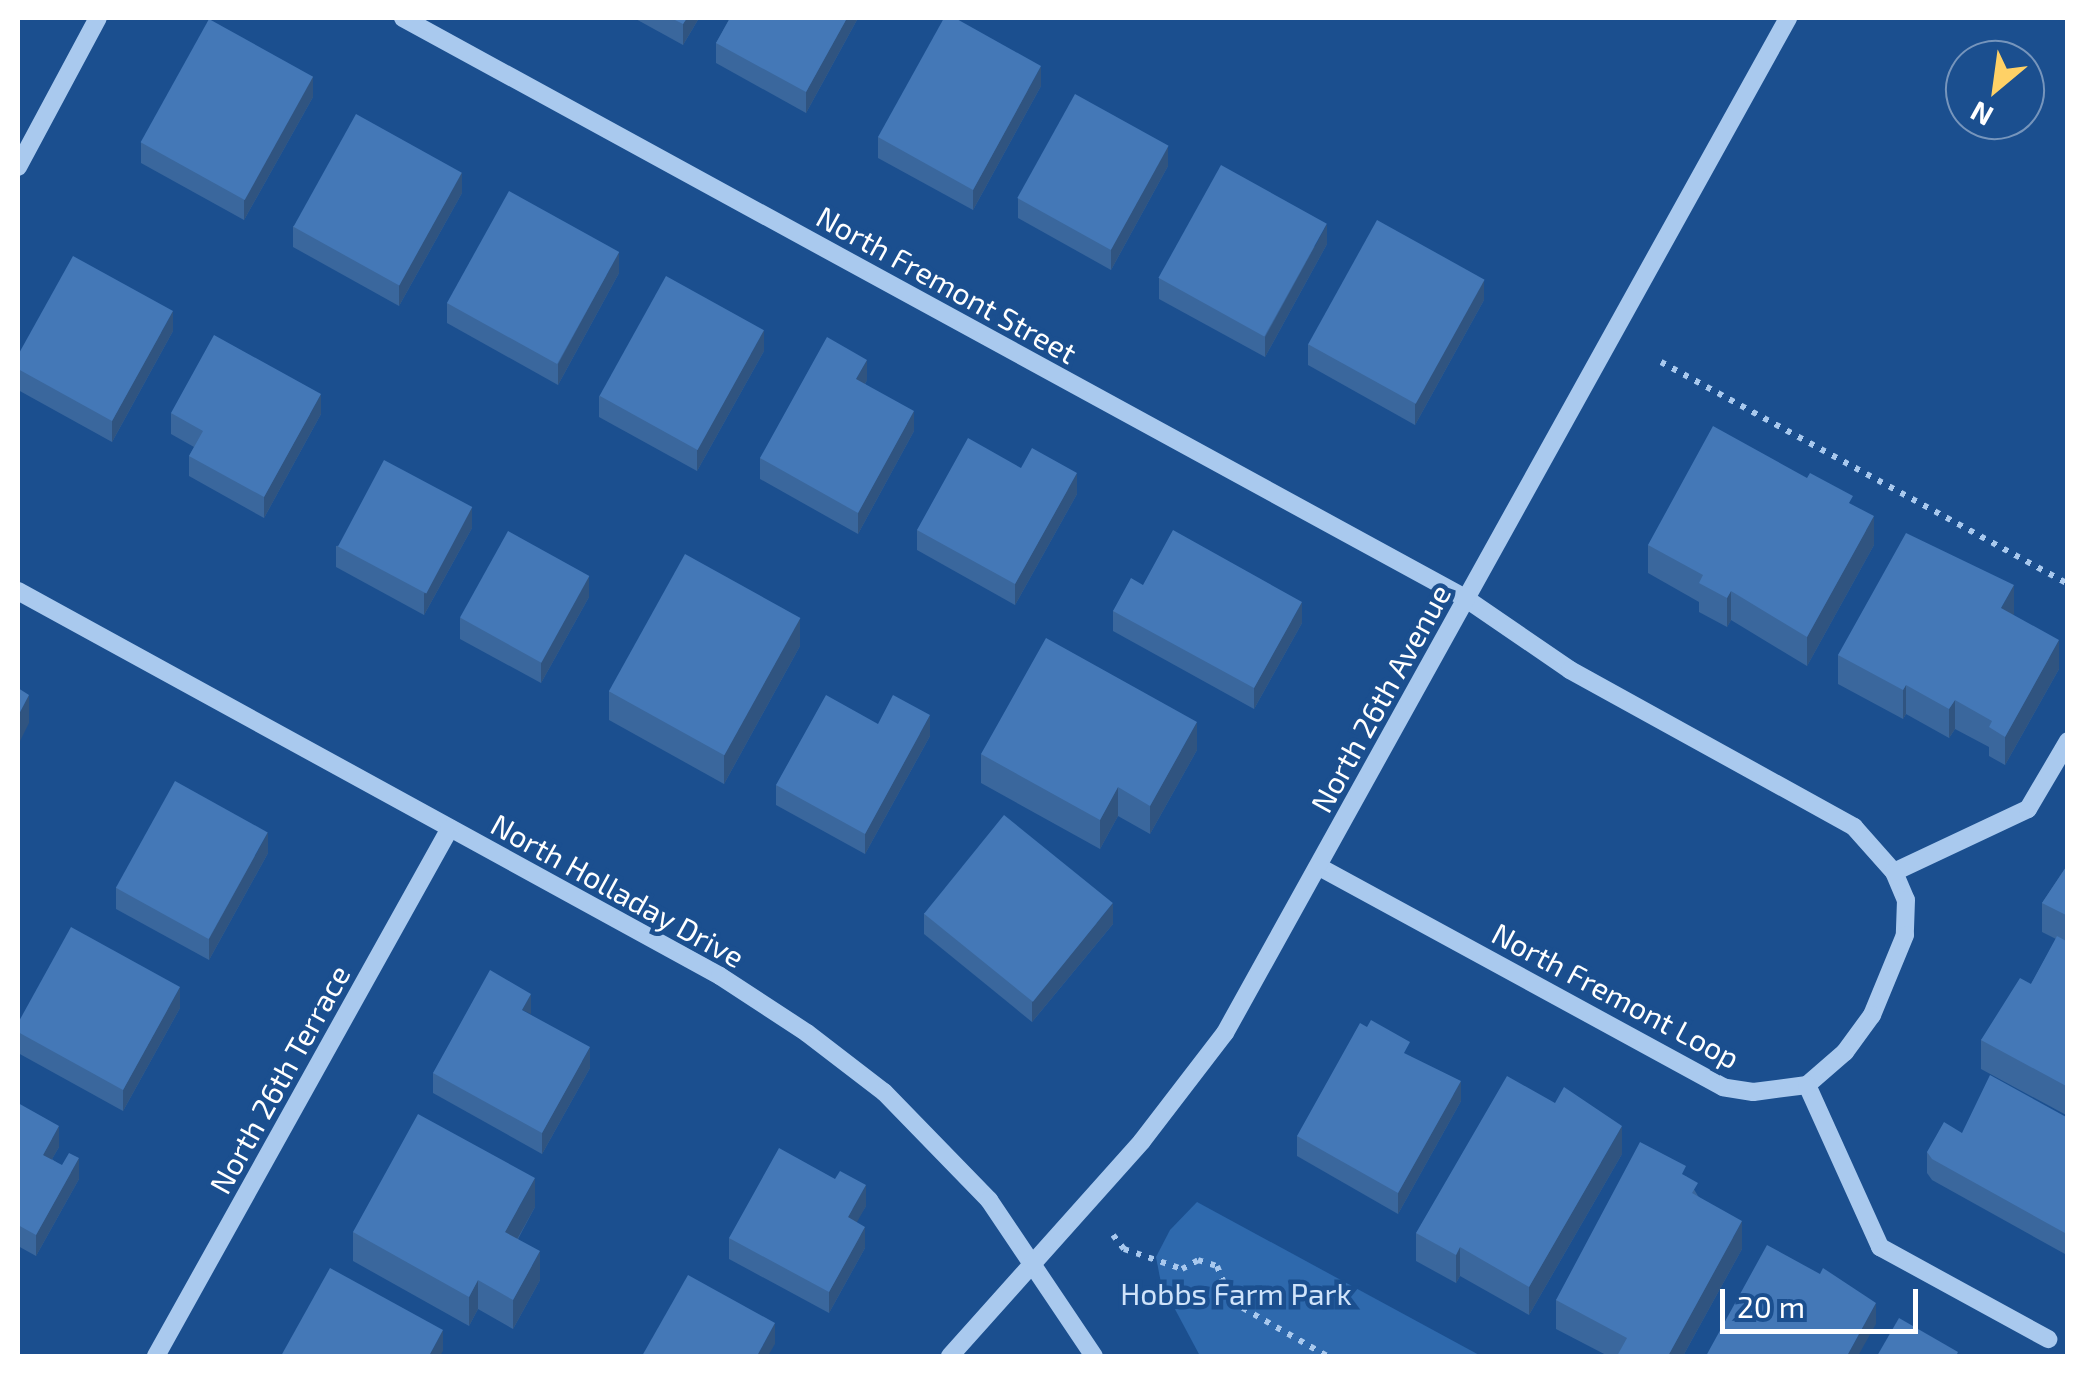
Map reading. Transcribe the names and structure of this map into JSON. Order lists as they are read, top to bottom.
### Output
{
  "streets": {
    "street": [
      "North Fremont Street",
      "North 26th Avenue",
      "North Holladay Drive",
      "North Fremont Loop",
      "North 26th Terrace"
    ]
  },
  "crossings": [
    ["North Fremont Street", "North 26th Avenue"],
    ["North 26th Avenue", "North Holladay Drive"],
    ["North 26th Avenue", "North Fremont Loop"],
    ["North Holladay Drive", "North 26th Terrace"]
  ],
  "parks": ["Hobbs Farm Park"],
  "scale_bar": "20 m",
  "north": "bottom left"
}
